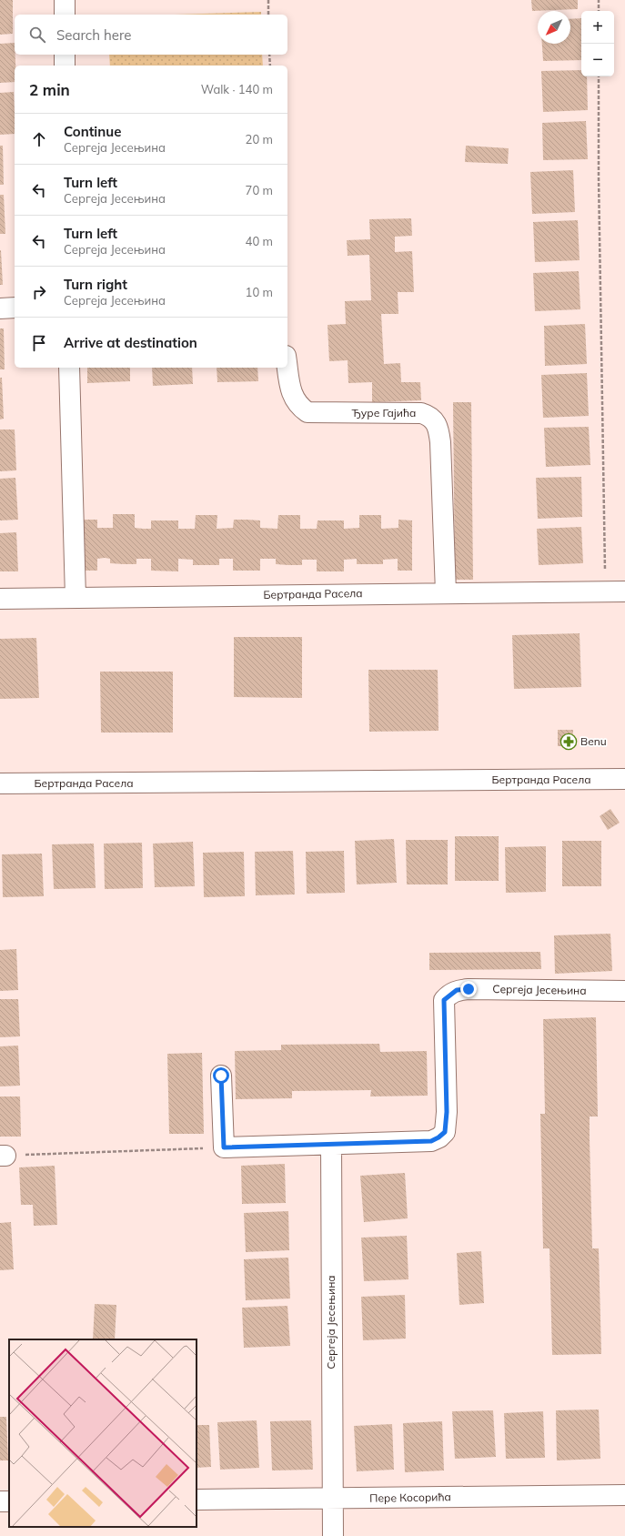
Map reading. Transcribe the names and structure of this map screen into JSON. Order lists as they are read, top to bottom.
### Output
{
  "streets": {
    "street": [
      "Ђуре Гајића",
      "Бертранда Расела",
      "Сергеја Јесењина",
      "Пере Косорића"
    ]
  },
  "crossings": [
    ["Ђуре Гајића", "Бертранда Расела"],
    ["Сергеја Јесењина", "Пере Косорића"]
  ],
  "places": {
    "pharmacy": ["Benu"]
  },
  "north": "bottom left",
  "page": {
    "map_buttons": ["+", "−"],
    "search": "Search here",
    "heading": ["2 min", "Walk · 140 m"],
    "list": [
      ["Continue", "Сергеја Јесењина", "20 m"],
      ["Turn left", "Сергеја Јесењина", "70 m"],
      ["Turn left", "Сергеја Јесењина", "40 m"],
      ["Turn right", "Сергеја Јесењина", "10 m"],
      "Arrive at destination"
    ]
  }
}
